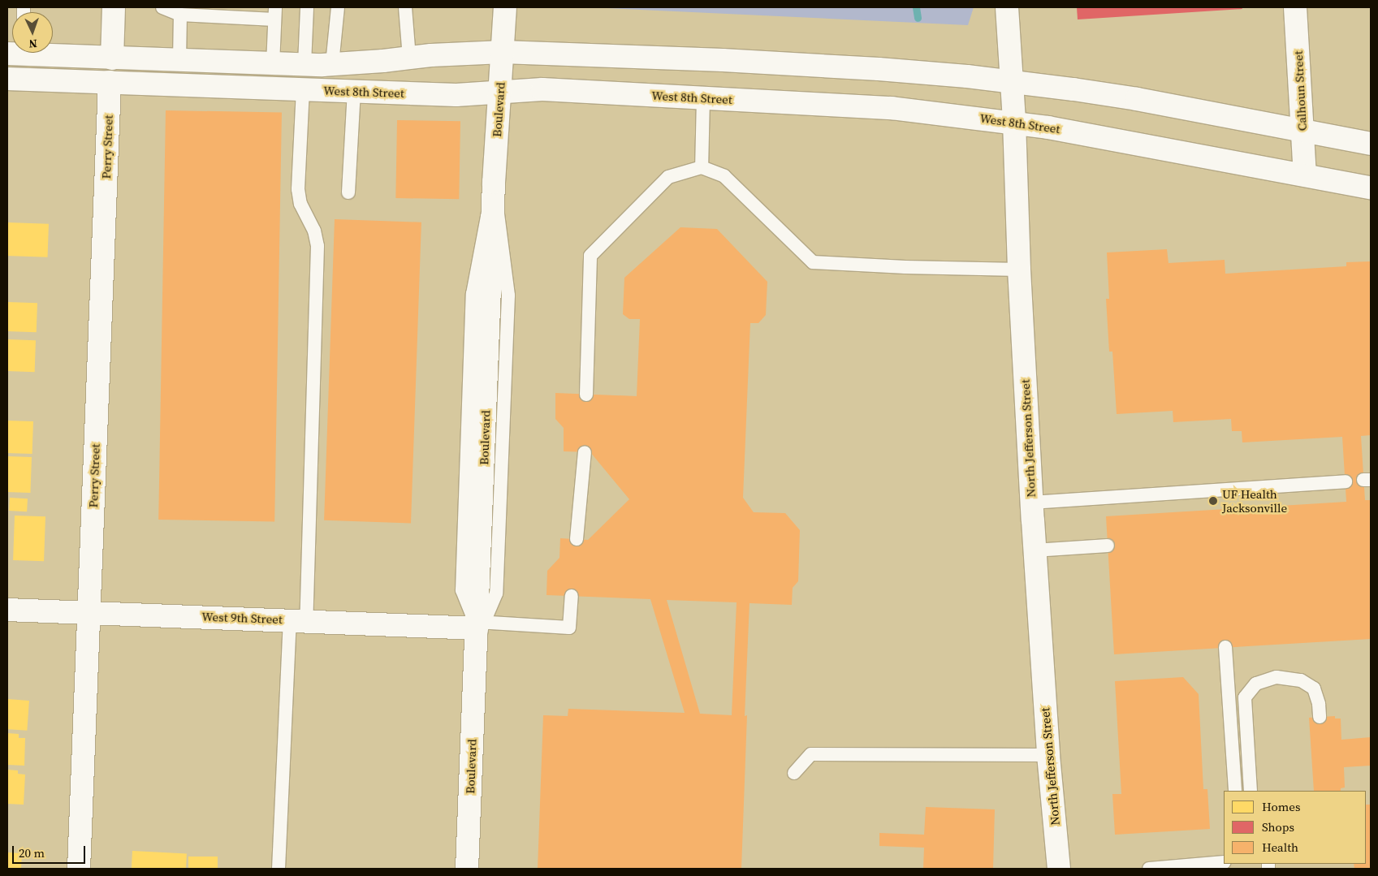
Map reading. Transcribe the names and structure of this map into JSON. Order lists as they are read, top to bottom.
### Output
{
  "streets": {
    "street": [
      "Calhoun Street",
      "West 8th Street",
      "Boulevard",
      "Perry Street",
      "North Jefferson Street",
      "West 9th Street"
    ]
  },
  "crossings": [
    ["Calhoun Street", "West 8th Street"],
    ["West 8th Street", "Boulevard"],
    ["West 8th Street", "Perry Street"],
    ["West 8th Street", "North Jefferson Street"],
    ["Boulevard", "West 9th Street"],
    ["Perry Street", "West 9th Street"]
  ],
  "places": ["UF Health Jacksonville"],
  "legend": ["Homes", "Shops", "Health"],
  "scale_bar": "20 m",
  "north": "bottom"
}
